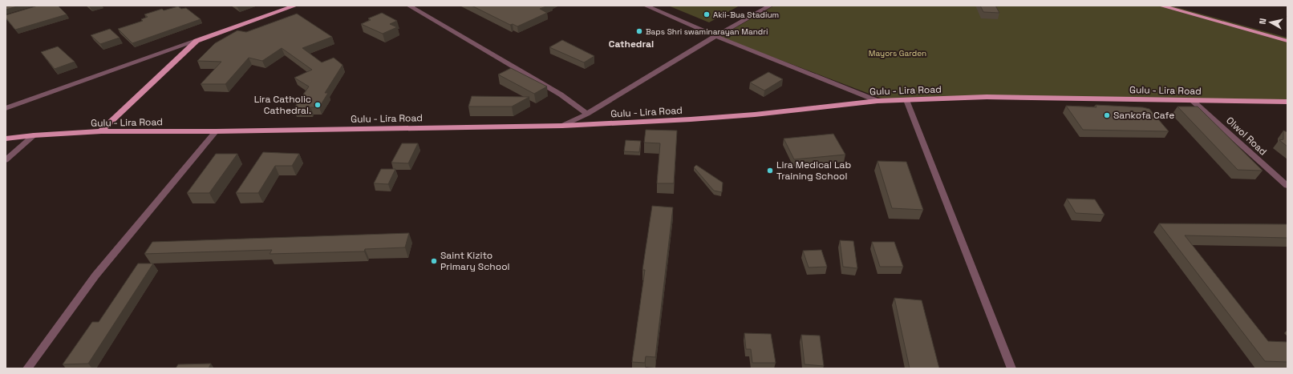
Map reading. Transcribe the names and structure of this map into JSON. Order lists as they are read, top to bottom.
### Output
{
  "streets": {
    "main road": ["Gulu - Lira Road"],
    "street": ["Olwol Road"]
  },
  "crossings": [
    ["Gulu - Lira Road", "Olwol Road"]
  ],
  "districts": ["Cathedral"],
  "parks": ["Mayors Garden"],
  "places": [
    "Akii-Bua Stadium",
    "Baps Shri swaminarayan Mandri",
    "Lira Catholic Cathedral.",
    "Sankofa Cafe",
    "Lira Medical Lab Training School",
    "Saint Kizito Primary School"
  ],
  "north": "left"
}
